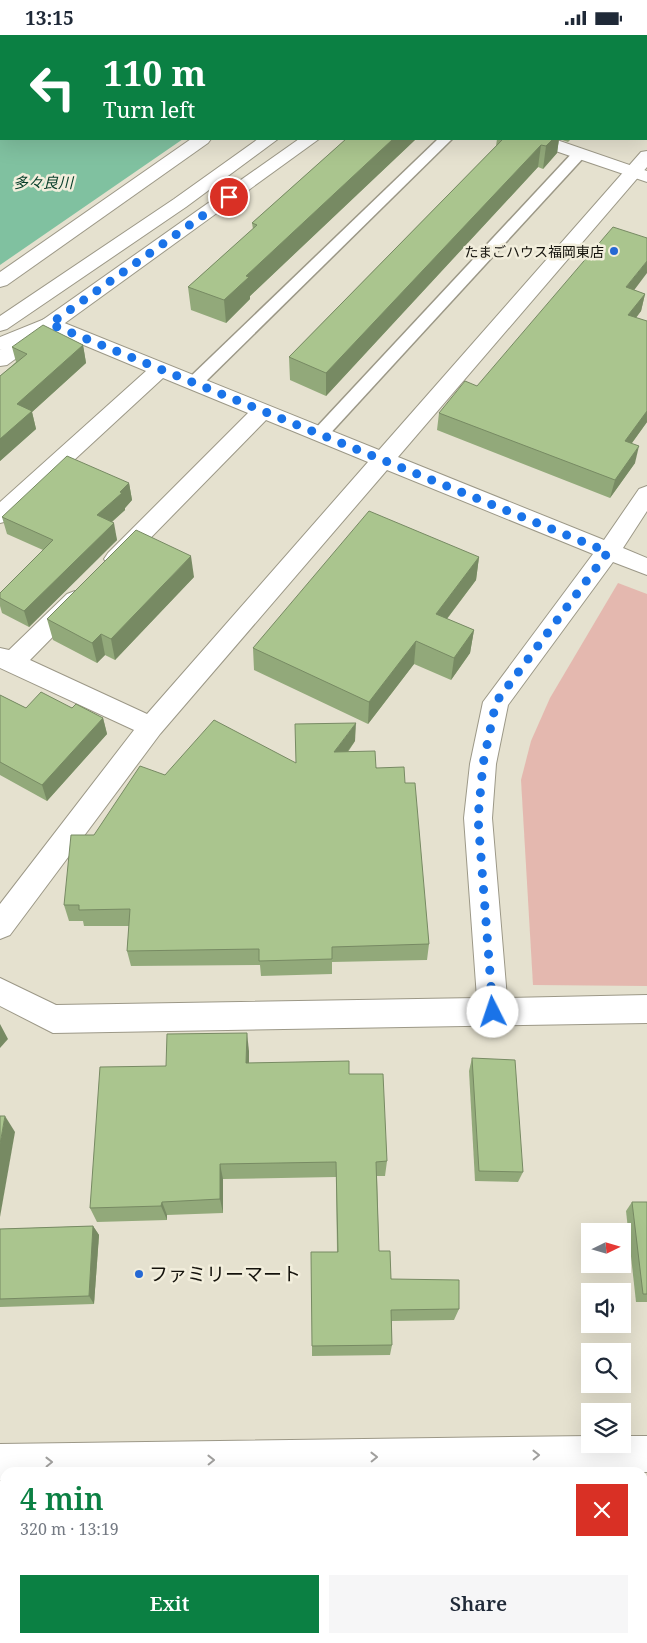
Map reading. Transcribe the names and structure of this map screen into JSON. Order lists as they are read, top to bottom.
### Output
{
  "water": ["多々良川"],
  "places": ["たまごハウス福岡東店", "ファミリーマート"],
  "north": "right",
  "page": {
    "status": "13:15",
    "turn": ["110 m", "Turn left"],
    "heading": ["4 min", "320 m · 13:19"],
    "buttons": ["Exit", "Share"]
  }
}
